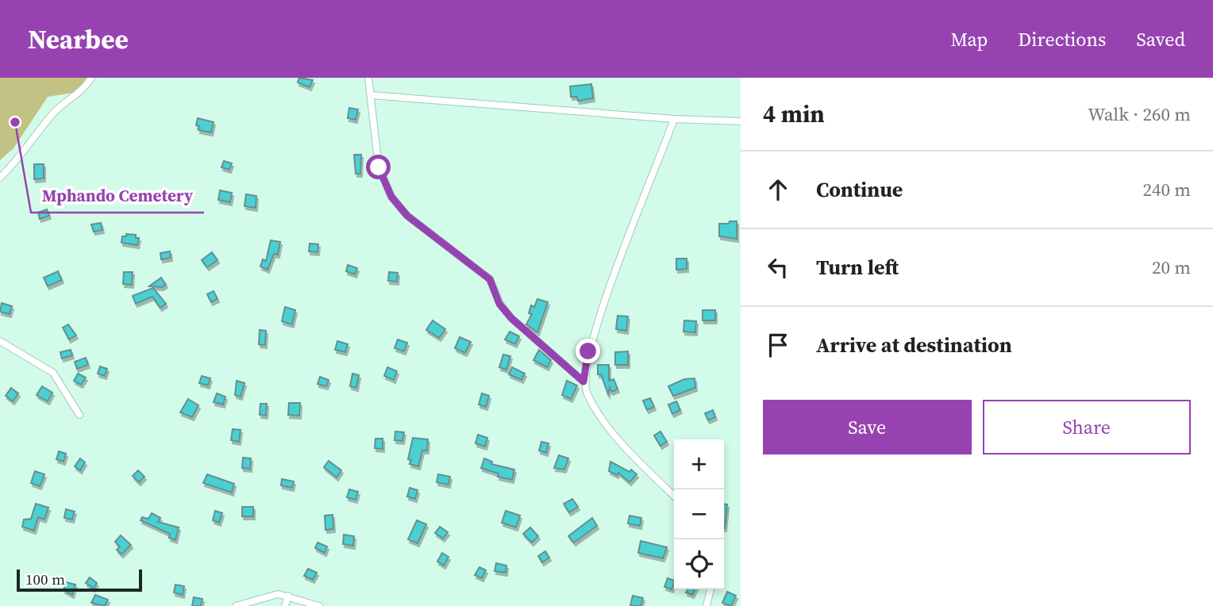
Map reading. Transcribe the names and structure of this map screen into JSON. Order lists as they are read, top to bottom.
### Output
{
  "places": ["Mphando Cemetery"],
  "scale_bar": "100 m",
  "page": {
    "header": "Nearbee",
    "nav": ["Map", "Directions", "Saved"],
    "heading": ["4 min", "Walk · 260 m"],
    "list": [
      ["Continue", "240 m"],
      ["Turn left", "20 m"],
      "Arrive at destination"
    ],
    "buttons": ["Save", "Share"],
    "map_buttons": ["+", "−"],
    "scale": "100 m"
  }
}
